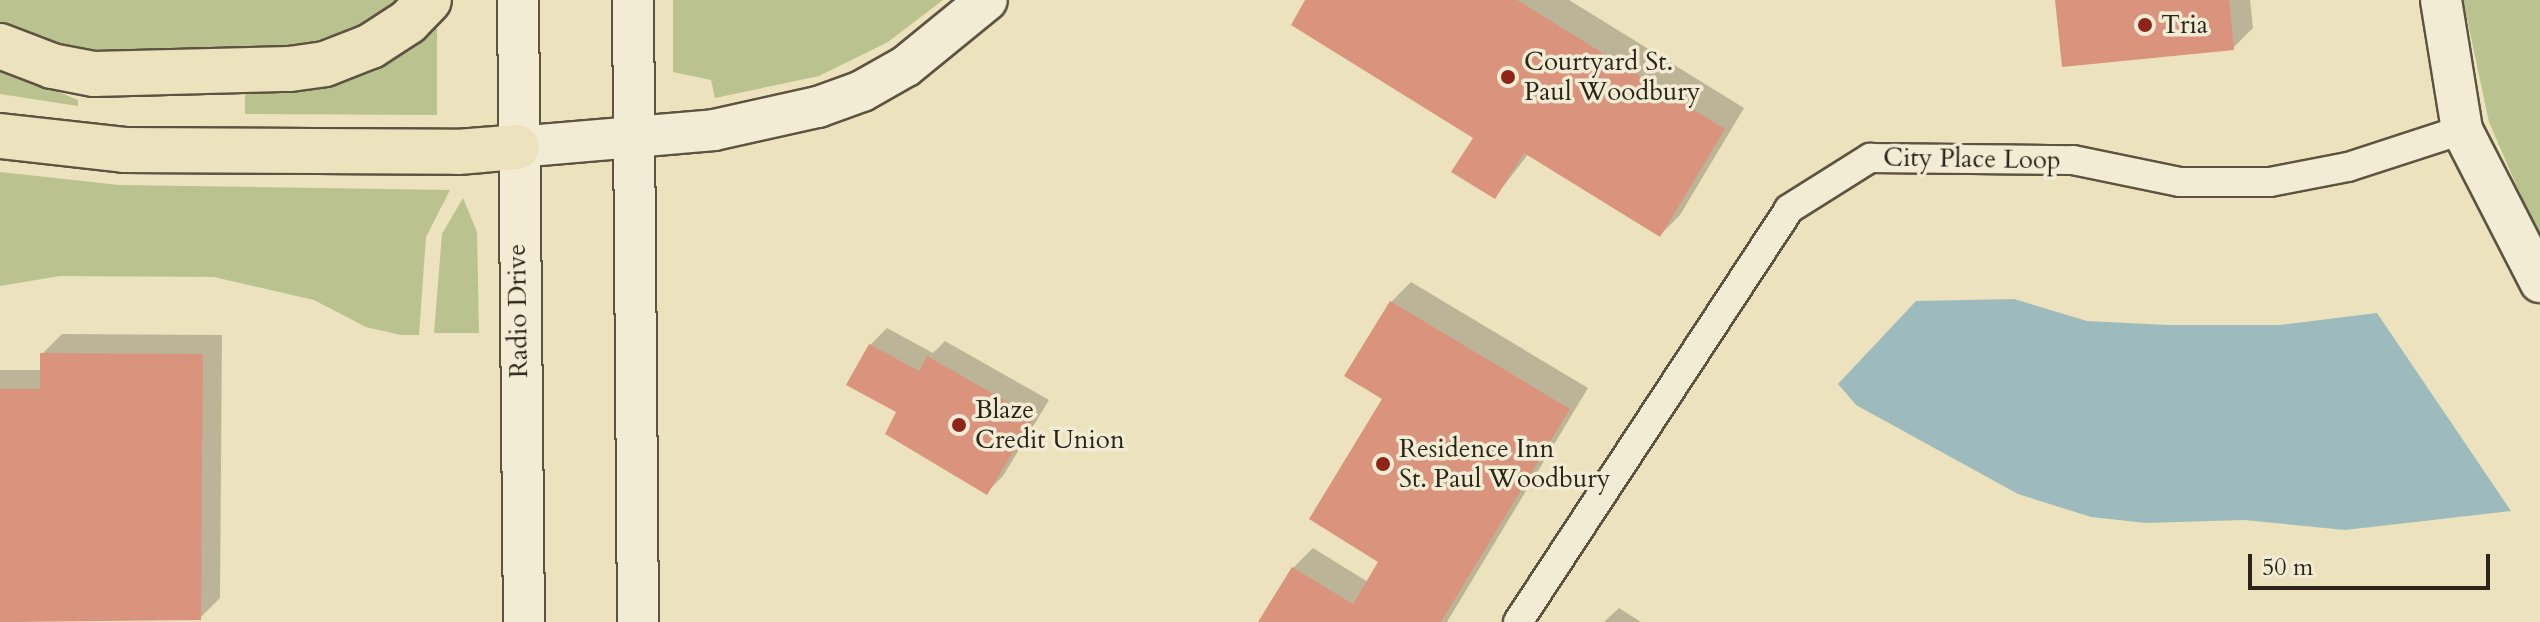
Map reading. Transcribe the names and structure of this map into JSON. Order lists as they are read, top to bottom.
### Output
{
  "streets": {
    "main road": ["Radio Drive"],
    "street": ["City Place Loop"]
  },
  "places": [
    "Tria",
    "Courtyard St. Paul Woodbury",
    "Blaze Credit Union",
    "Residence Inn St. Paul Woodbury"
  ],
  "scale_bar": "50 m"
}
